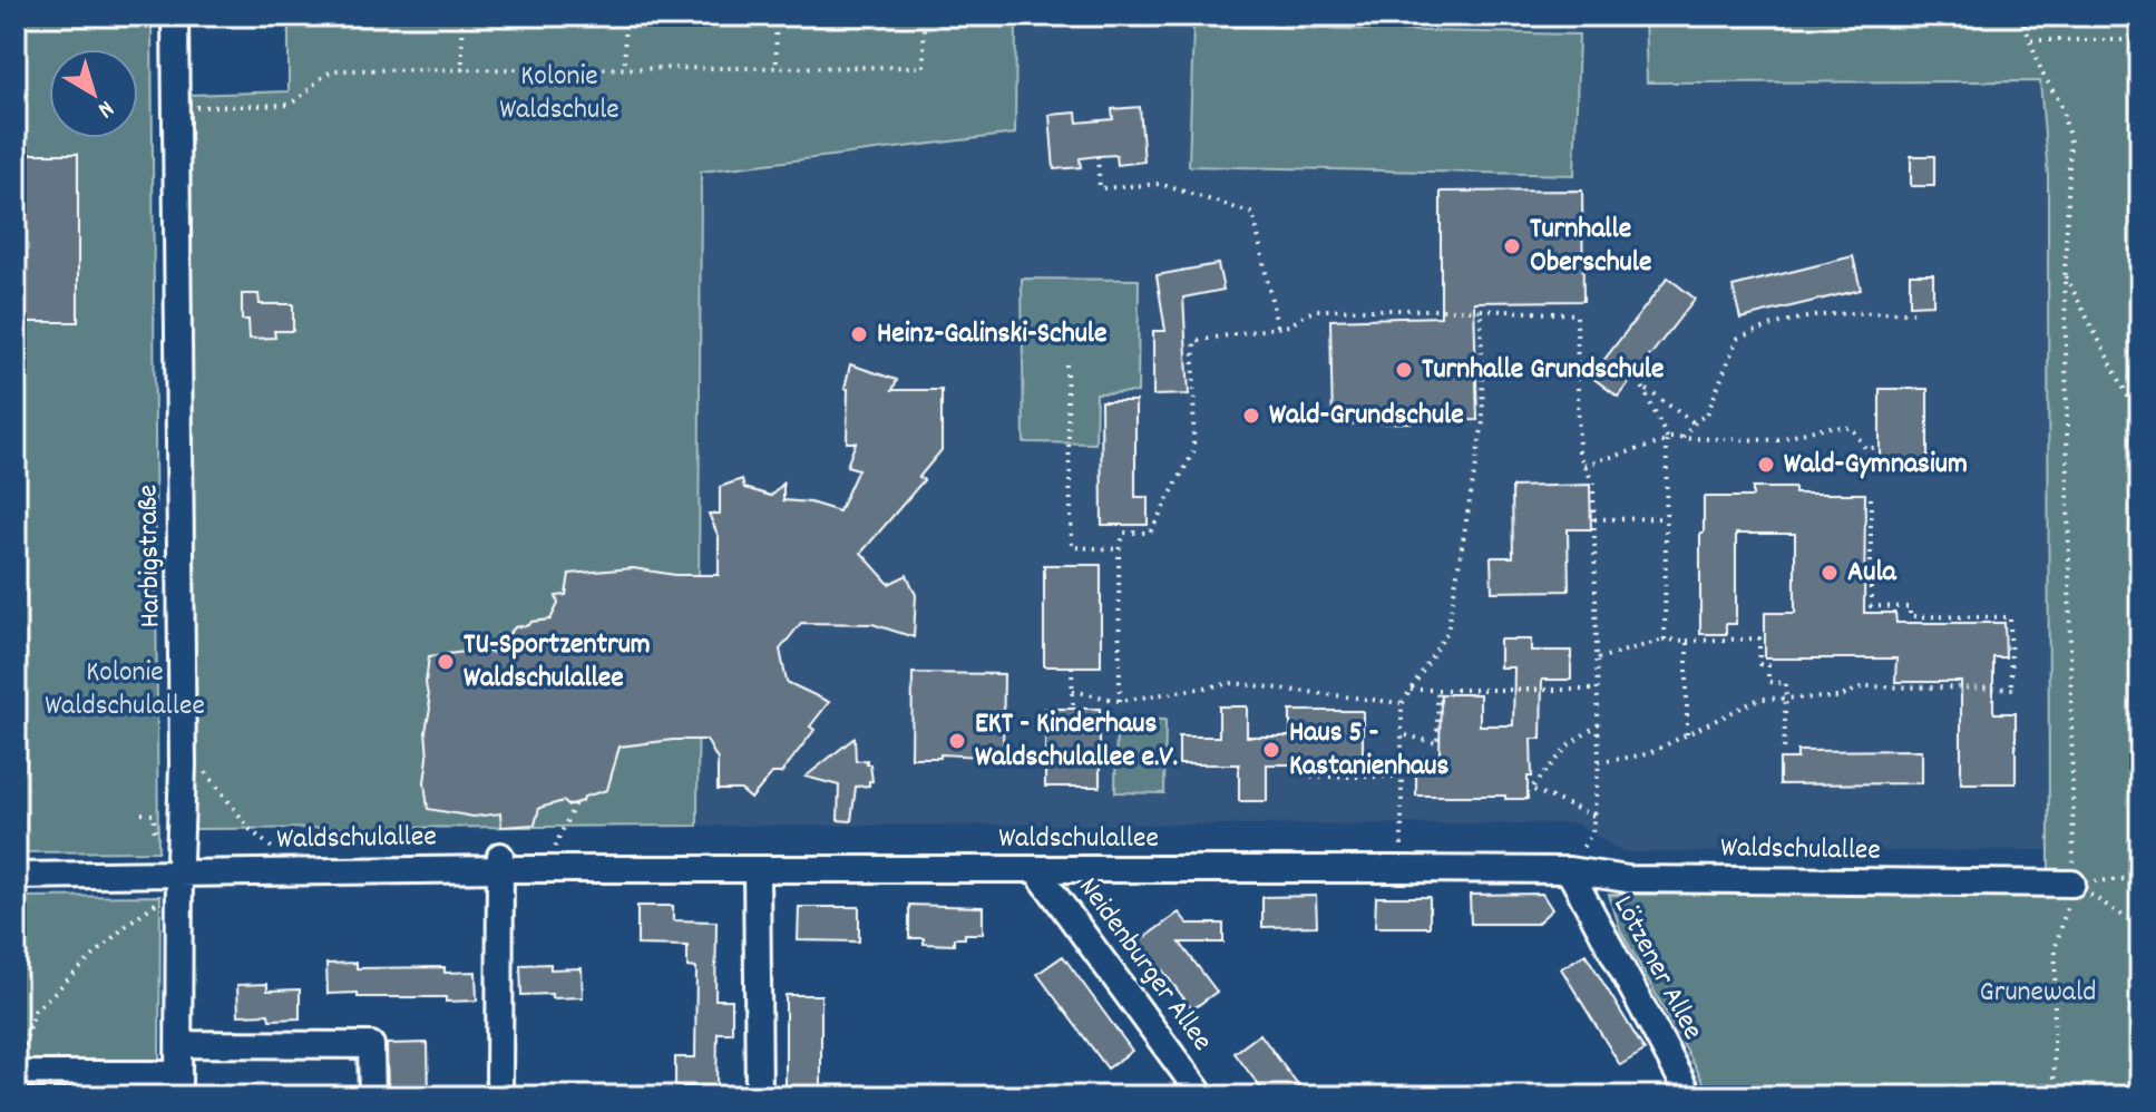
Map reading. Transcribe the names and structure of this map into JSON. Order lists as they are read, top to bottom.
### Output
{
  "streets": {
    "street": [
      "Harbigstraße",
      "Waldschulallee",
      "Neidenburger Allee",
      "Lötzener Allee"
    ]
  },
  "crossings": [
    ["Harbigstraße", "Waldschulallee"],
    ["Waldschulallee", "Neidenburger Allee"],
    ["Waldschulallee", "Lötzener Allee"]
  ],
  "parks": ["Kolonie Waldschule", "Kolonie Waldschulallee", "Grunewald"],
  "places": [
    "Turnhalle Oberschule",
    "Heinz-Galinski-Schule",
    "Turnhalle Grundschule",
    "Wald-Grundschule",
    "Wald-Gymnasium",
    "Aula",
    "TU-Sportzentrum Waldschulallee",
    "EKT - Kinderhaus Waldschulallee e.V.",
    "Haus 5 - Kastanienhaus"
  ],
  "north": "bottom right"
}
